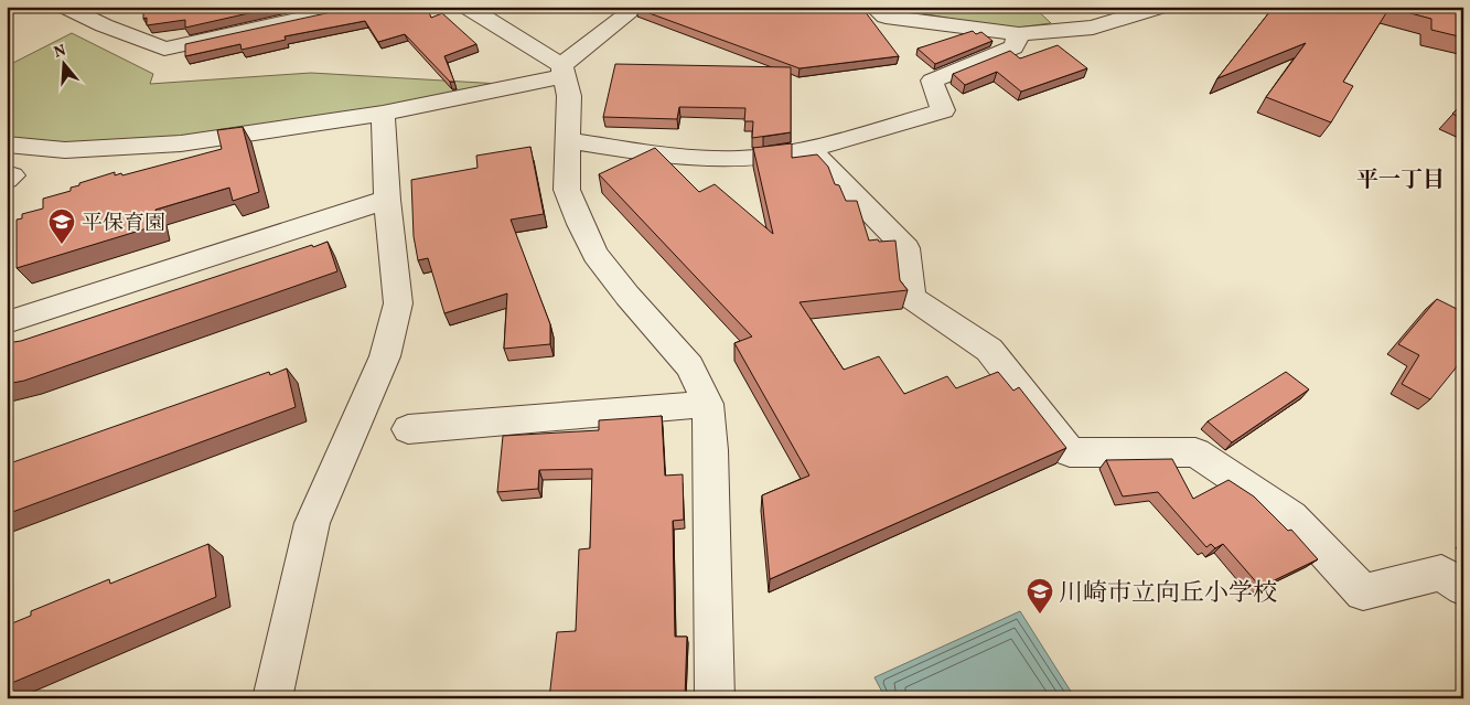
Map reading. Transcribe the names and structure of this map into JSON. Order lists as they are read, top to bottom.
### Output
{
  "districts": ["平一丁目"],
  "places": {
    "school or university": ["平保育園", "川崎市立向丘小学校"]
  },
  "north": "top"
}
